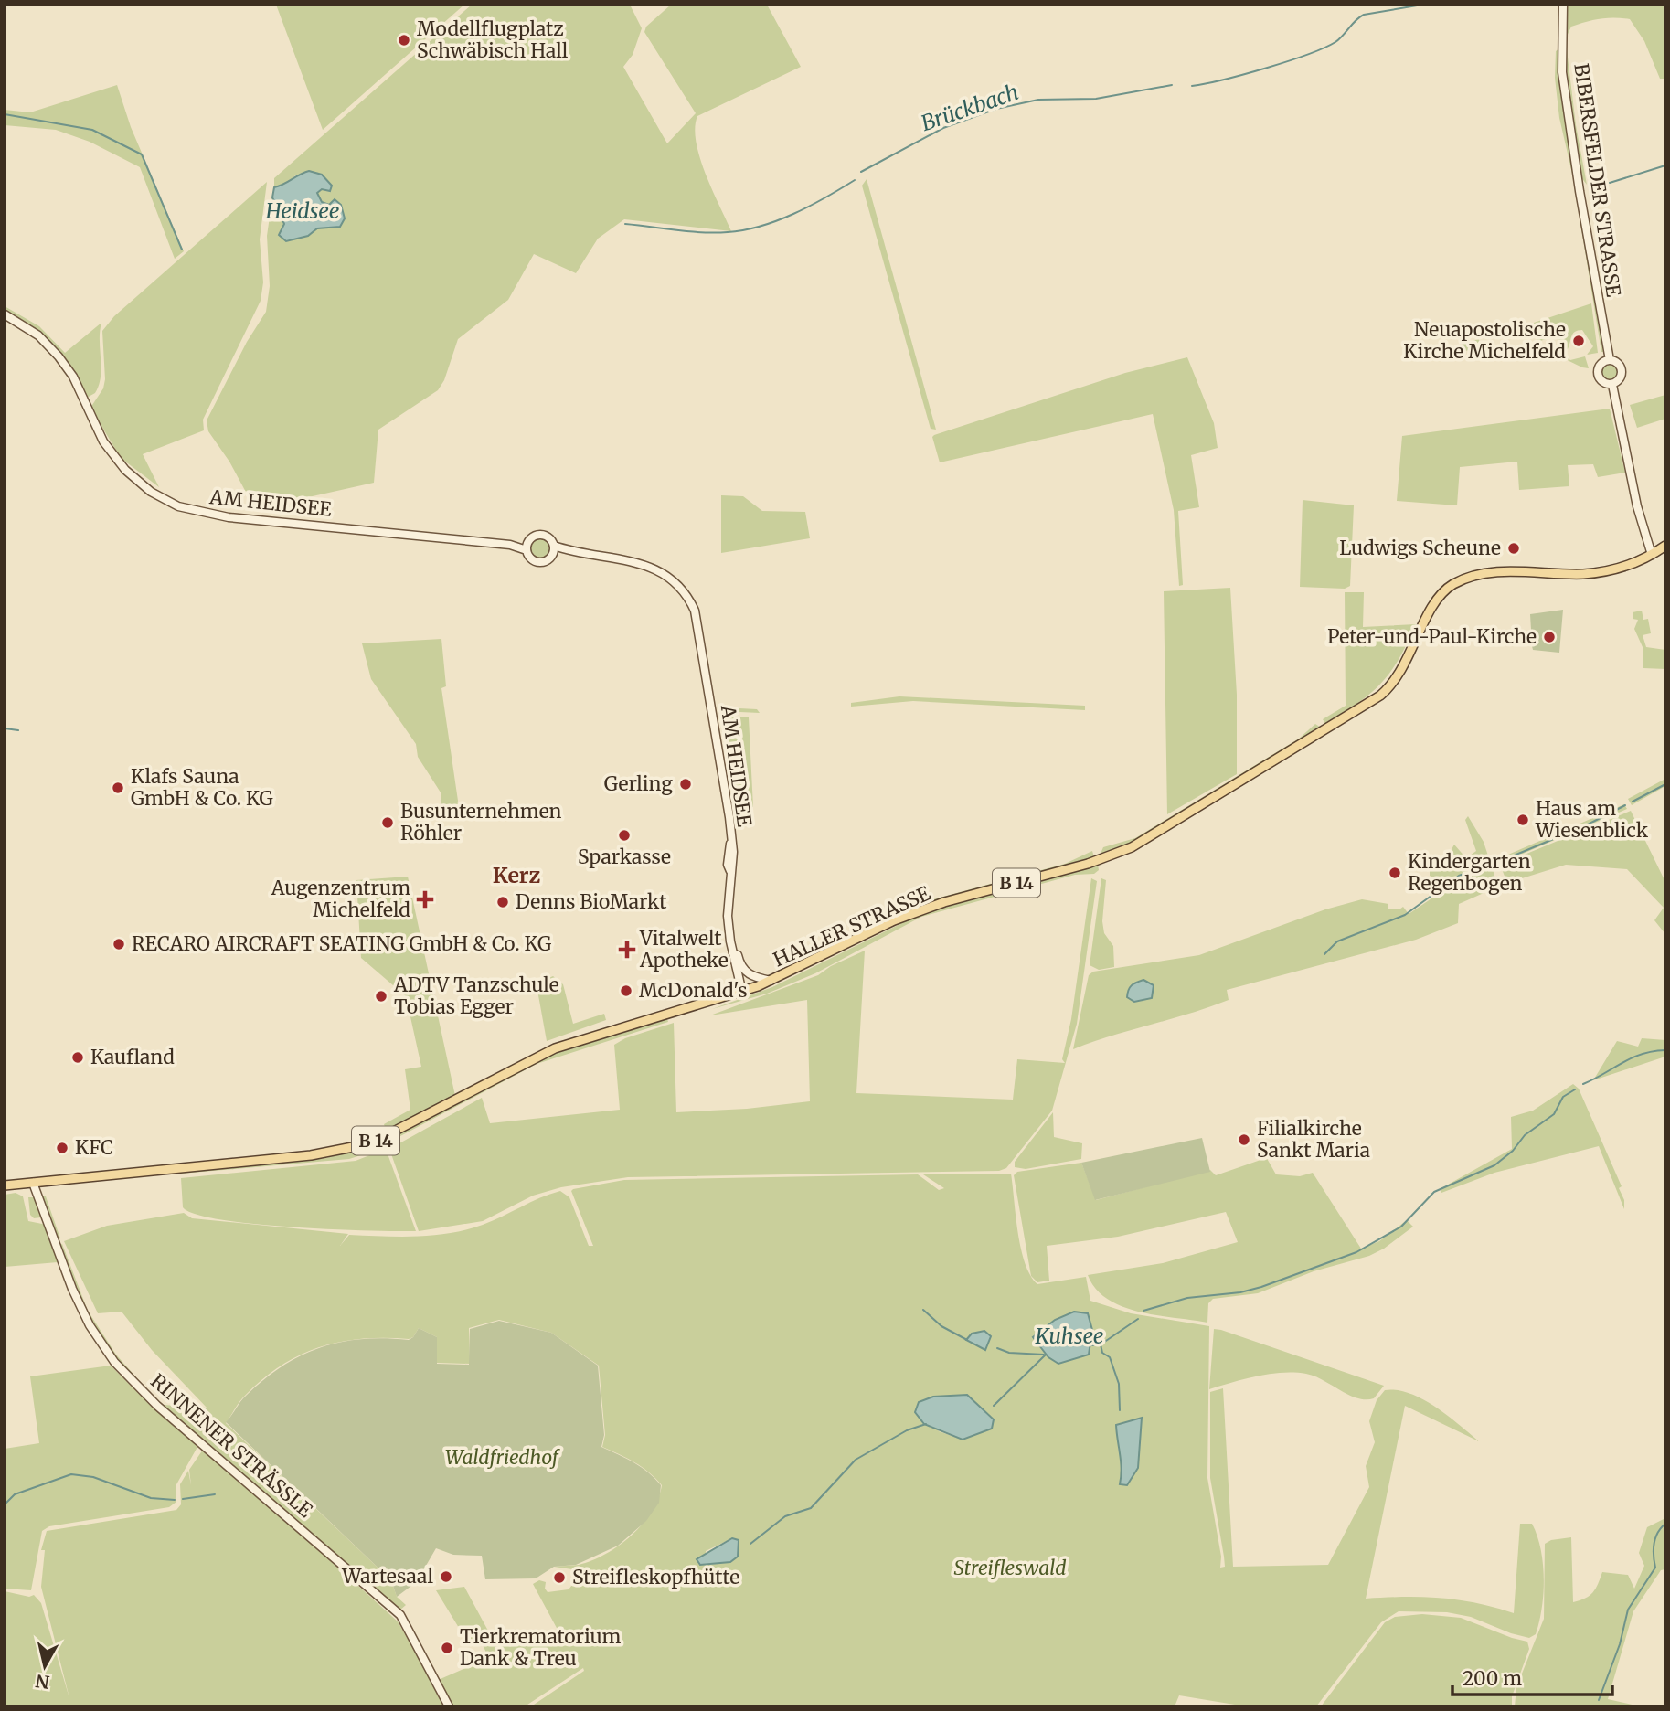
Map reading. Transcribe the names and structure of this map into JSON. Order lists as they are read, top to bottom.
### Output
{
  "streets": {
    "main road": [
      "BIBERSFELDER STRASSE",
      "AM HEIDSEE",
      "B 14",
      "HALLER STRASSE",
      "RINNENER STRÄSSLE"
    ]
  },
  "crossings": [
    ["BIBERSFELDER STRASSE", "HALLER STRASSE"],
    ["B 14", "HALLER STRASSE"],
    ["B 14", "RINNENER STRÄSSLE"],
    ["HALLER STRASSE", "RINNENER STRÄSSLE"]
  ],
  "districts": ["Kerz"],
  "water": ["Brückbach", "Heidsee", "Kuhsee"],
  "parks": ["Waldfriedhof", "Streifleswald"],
  "places": {
    "other": [
      "Modellflugplatz Schwäbisch Hall",
      "Neuapostolische Kirche Michelfeld",
      "Ludwigs Scheune",
      "Peter-und-Paul-Kirche",
      "Gerling",
      "Klafs Sauna GmbH & Co. KG",
      "Haus am Wiesenblick",
      "Busunternehmen Röhler",
      "Sparkasse",
      "Kindergarten Regenbogen",
      "Denns BioMarkt",
      "RECARO AIRCRAFT SEATING GmbH & Co. KG",
      "McDonald's",
      "ADTV Tanzschule Tobias Egger",
      "Kaufland",
      "Filialkirche Sankt Maria",
      "KFC",
      "Wartesaal",
      "Streifleskopfhütte",
      "Tierkrematorium Dank & Treu"
    ],
    "health": ["Augenzentrum Michelfeld", "Vitalwelt Apotheke"]
  },
  "scale_bar": "200 m",
  "north": "bottom"
}
